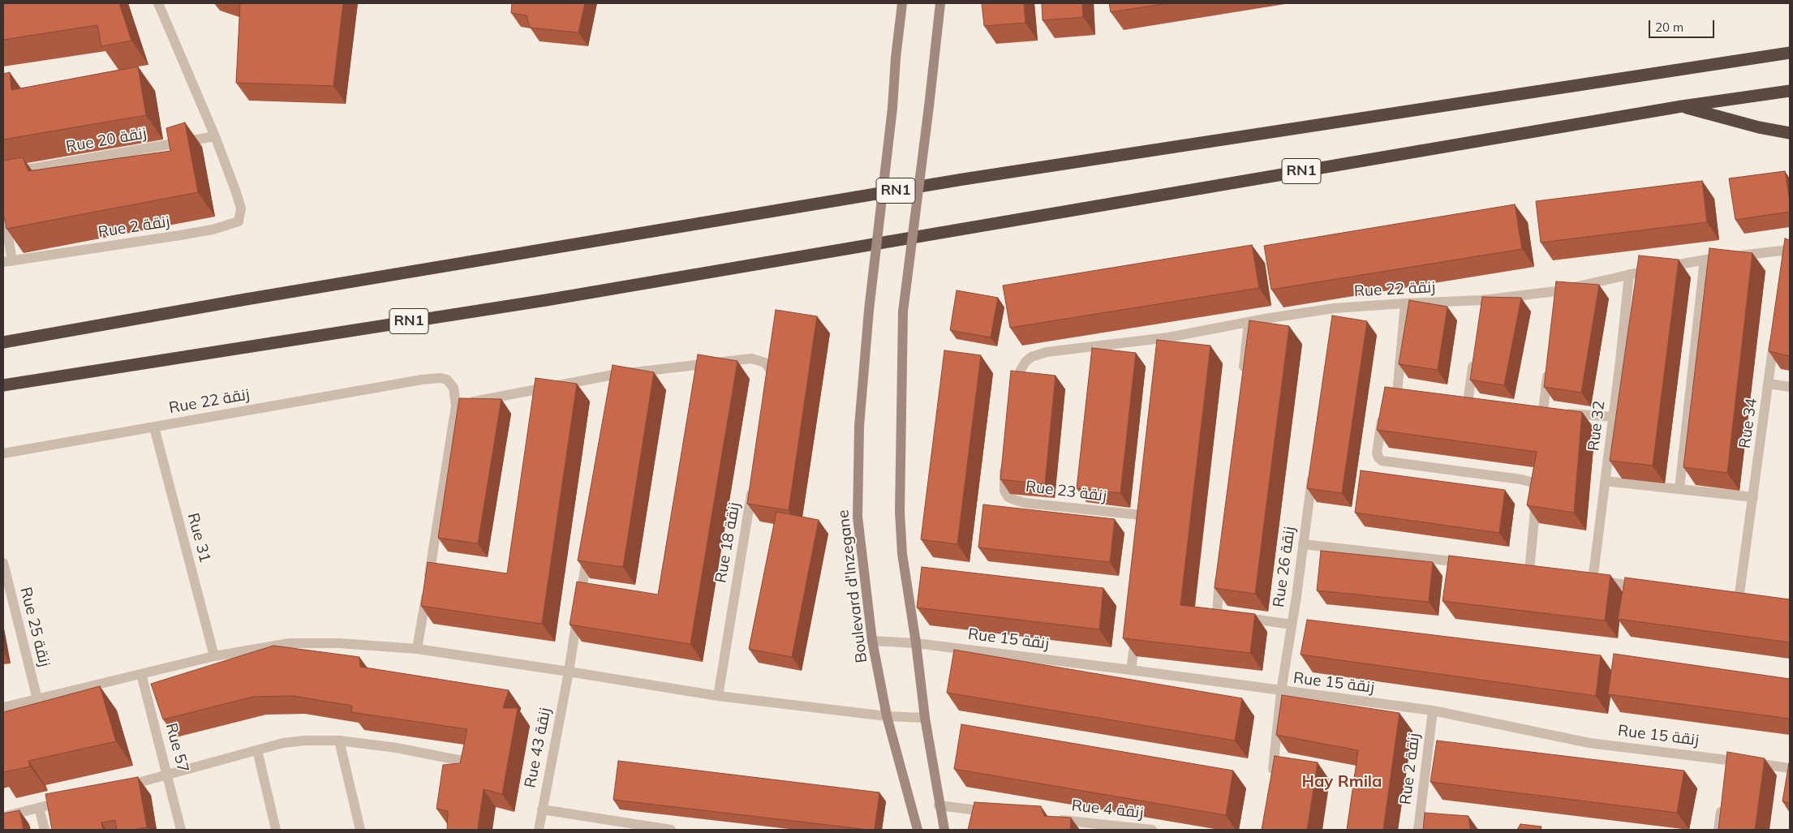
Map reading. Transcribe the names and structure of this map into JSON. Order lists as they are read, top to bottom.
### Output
{
  "streets": {
    "highway": ["RN1"],
    "street": [
      "Rue 20 زنقة",
      "Rue 2 زنقة",
      "Rue 22 زنقة",
      "Rue 34",
      "Rue 32",
      "Rue 23 زنقة",
      "Rue 31",
      "Rue 18 زنقة",
      "Rue 26 زنقة",
      "Boulevard d'Inzegane",
      "Rue 25 زنقة",
      "Rue 15 زنقة",
      "Rue 57",
      "Rue 43 زنقة",
      "Rue 4 زنقة"
    ]
  },
  "crossings": [
    ["Rue 20 زنقة", "Rue 2 زنقة"],
    ["Rue 2 زنقة", "Rue 15 زنقة"],
    ["Rue 22 زنقة", "Rue 32"],
    ["Rue 22 زنقة", "Rue 31"],
    ["Rue 26 زنقة", "Rue 15 زنقة"],
    ["Boulevard d'Inzegane", "Rue 15 زنقة"]
  ],
  "districts": ["Hay Rmila"],
  "scale_bar": "20 m"
}
